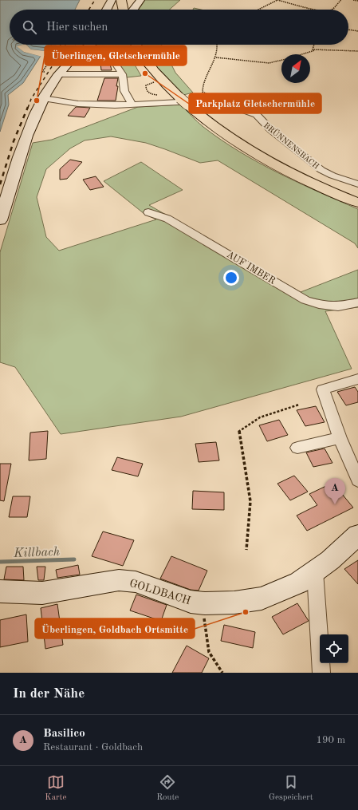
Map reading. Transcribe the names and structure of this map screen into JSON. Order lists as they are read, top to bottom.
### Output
{
  "streets": {
    "street": ["BRÜNNENSBACH", "AUF IMBER", "GOLDBACH"]
  },
  "water": ["Killbach"],
  "places": ["Parkplatz Gletschermühle", "Überlingen, Gletschermühle", "Überlingen, Goldbach Ortsmitte"],
  "north": "top right",
  "page": {
    "search": "Hier suchen",
    "pins": "A",
    "heading": "In der Nähe",
    "list": [
      {
        "mark": "A",
        "name": "Basilico",
        "note": "Restaurant · Goldbach",
        "value": "190 m"
      }
    ],
    "nav": ["Karte", "Route", "Gespeichert"]
  }
}
